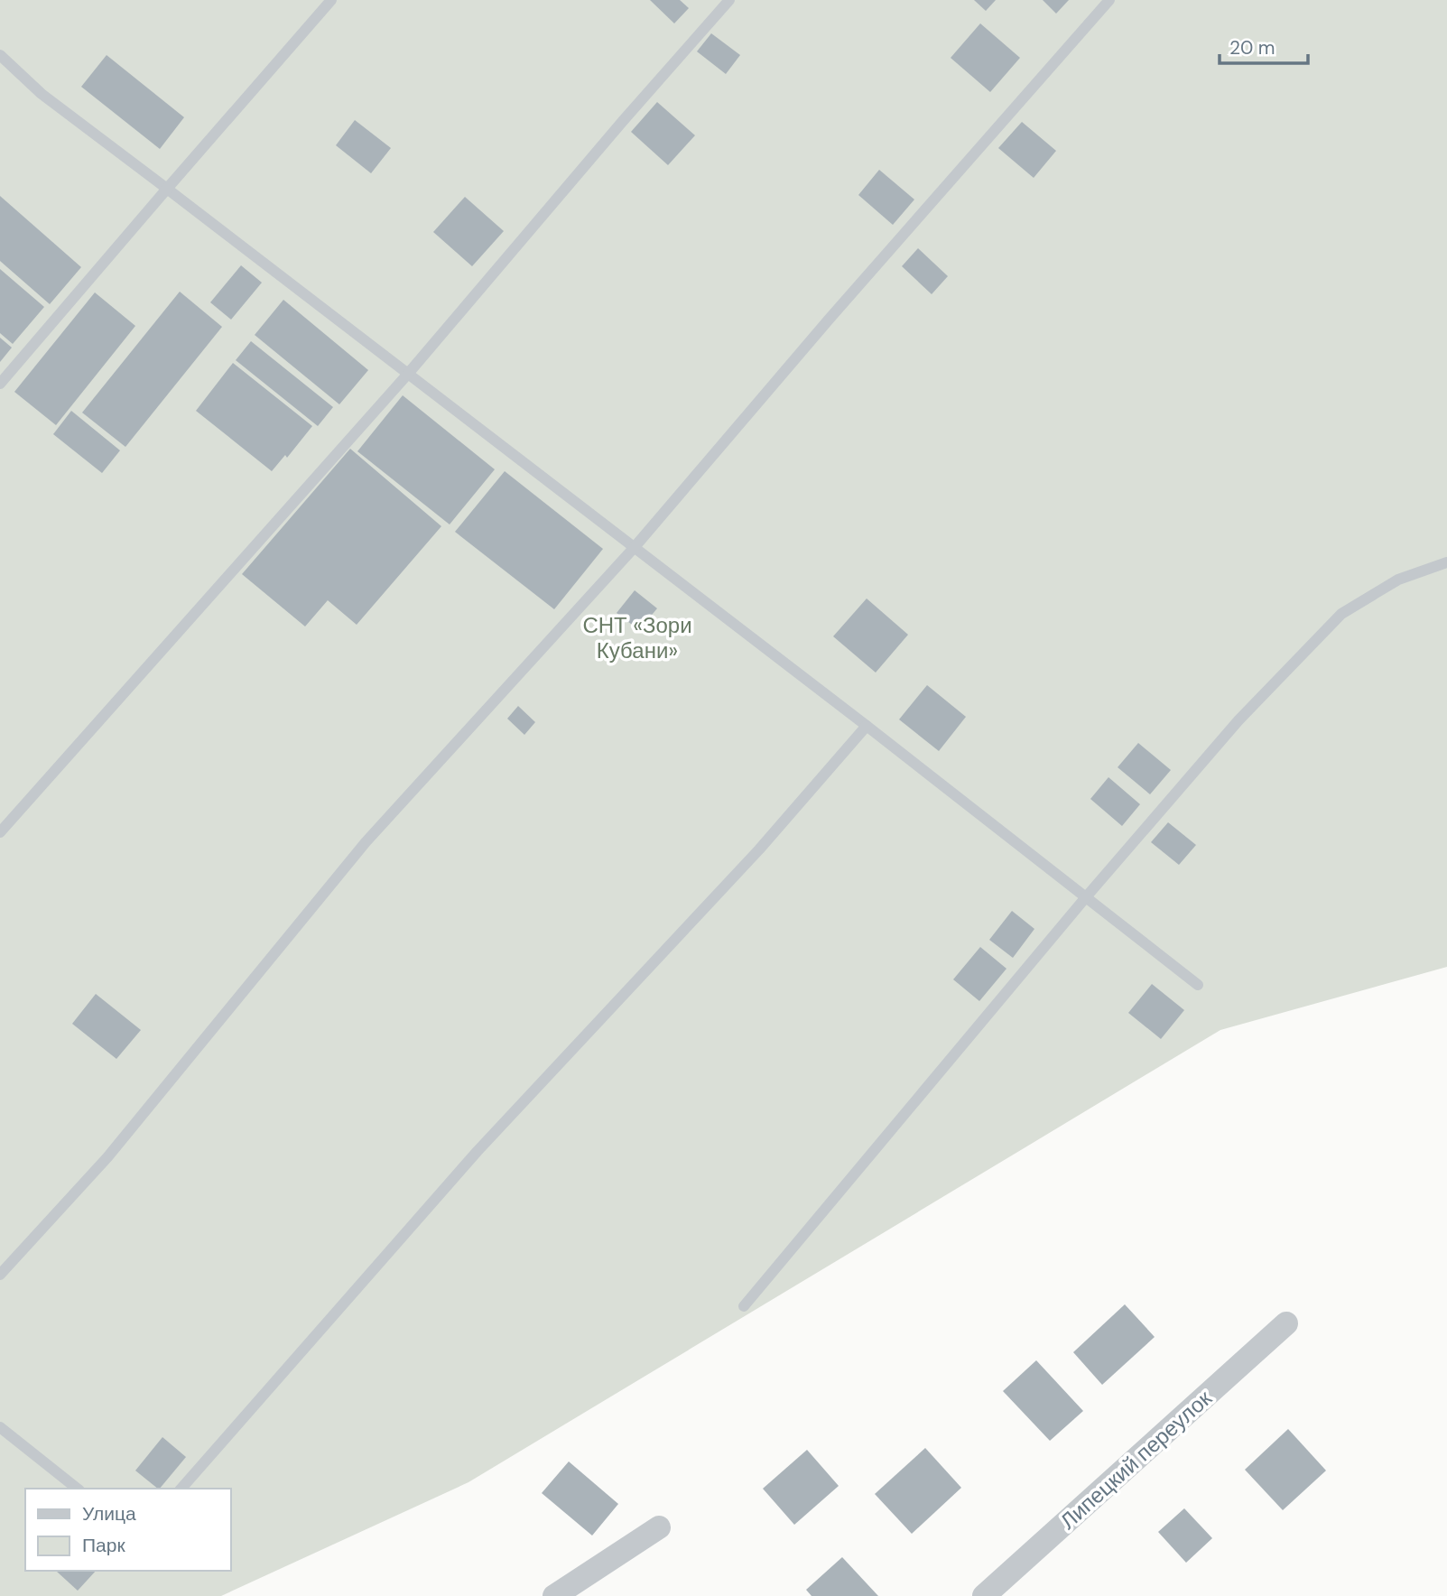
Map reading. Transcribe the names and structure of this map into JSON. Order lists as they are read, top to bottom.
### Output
{
  "streets": {
    "street": ["Липецкий переулок"]
  },
  "parks": ["СНТ «Зори Кубани»"],
  "legend": ["Улица", "Парк"],
  "scale_bar": "20 m"
}
